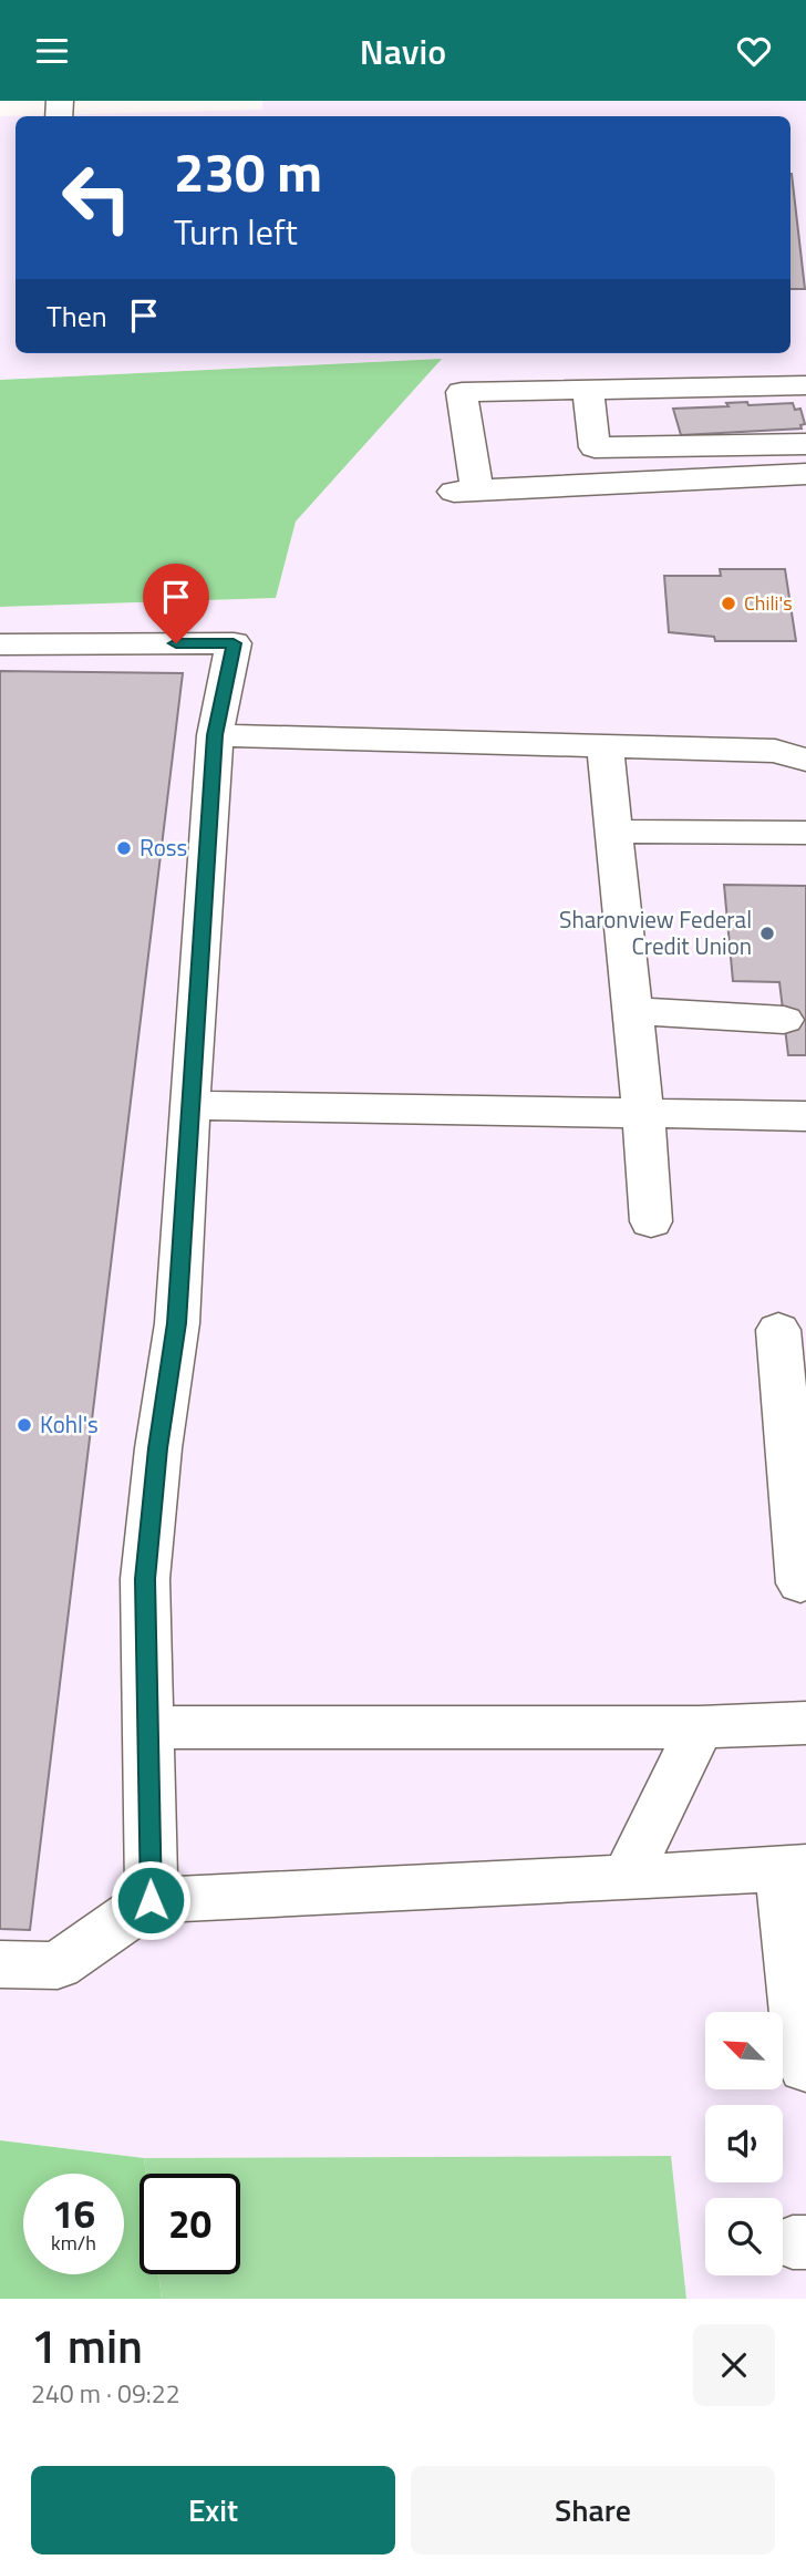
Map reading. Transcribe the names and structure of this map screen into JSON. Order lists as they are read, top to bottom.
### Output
{
  "places": [
    "Chili's",
    "Ross",
    "Sharonview Federal Credit Union",
    "Kohl's"
  ],
  "north": "top left",
  "page": {
    "header": "Navio",
    "turn": ["230 m", "Turn left"],
    "then": "Then",
    "speed": "16 km/h",
    "limit": "20",
    "heading": ["1 min", "240 m · 09:22"],
    "buttons": ["Exit", "Share"]
  }
}
